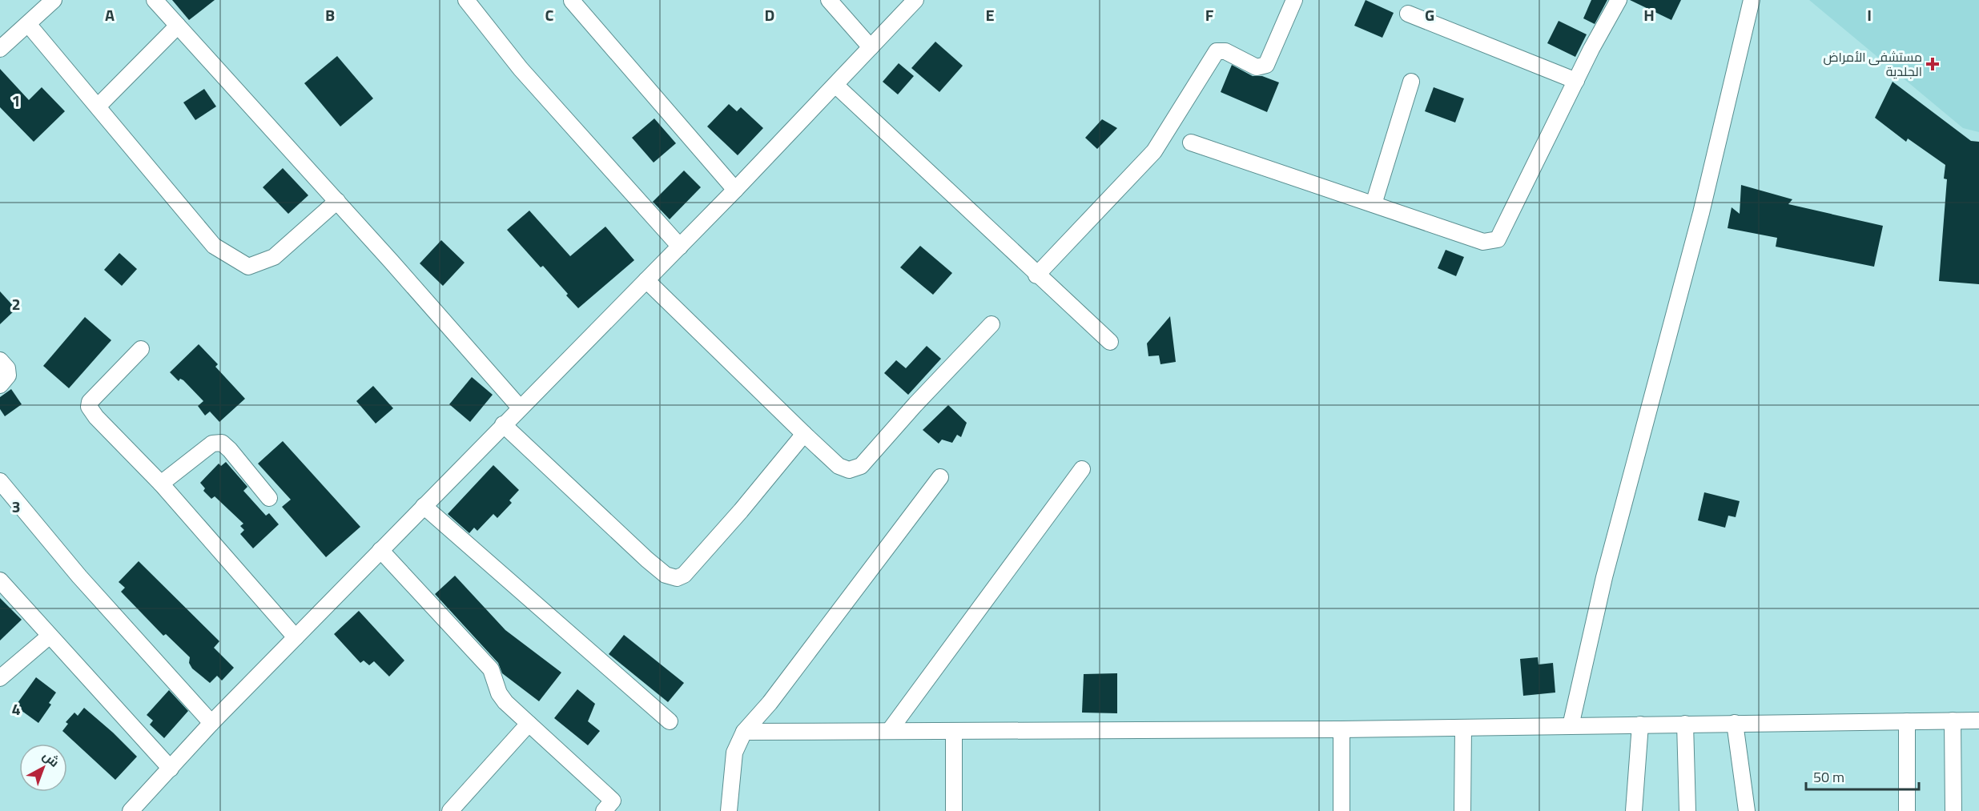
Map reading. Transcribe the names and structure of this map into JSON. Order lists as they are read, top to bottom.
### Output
{
  "places": {
    "health": ["مستشفى الأمراض الجلدية"]
  },
  "scale_bar": "50 m",
  "north": "top right",
  "grid": {
    "columns": [
      "A",
      "B",
      "C",
      "D",
      "E",
      "F",
      "G",
      "H",
      "I"
    ],
    "rows": [
      "1",
      "2",
      "3",
      "4"
    ]
  }
}
